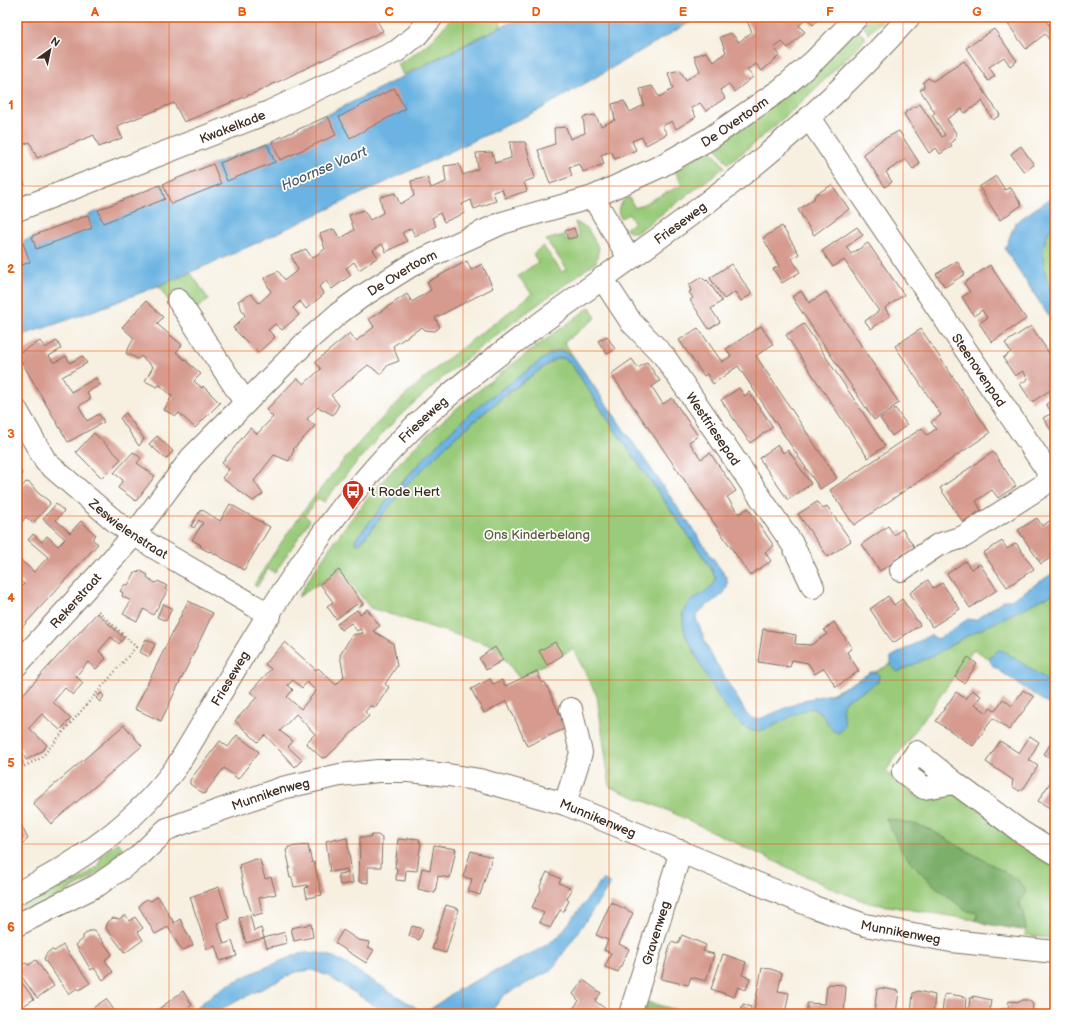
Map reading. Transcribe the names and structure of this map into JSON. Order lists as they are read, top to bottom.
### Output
{
  "streets": {
    "street": [
      "De Overtoom",
      "Kwakelkade",
      "Frieseweg",
      "Steenovenpad",
      "Westfriesepad",
      "Zeswielenstraat",
      "Rekerstraat",
      "Munnikenweg",
      "Gravenweg"
    ]
  },
  "crossings": [
    ["De Overtoom", "Zeswielenstraat"],
    ["De Overtoom", "Rekerstraat"],
    ["Frieseweg", "Steenovenpad"],
    ["Frieseweg", "Westfriesepad"],
    ["Frieseweg", "Zeswielenstraat"],
    ["Zeswielenstraat", "Rekerstraat"],
    ["Munnikenweg", "Gravenweg"]
  ],
  "water": ["Hoornse Vaart"],
  "parks": ["Ons Kinderbelang"],
  "places": {
    "bus stop": ["'t Rode Hert"]
  },
  "north": "top right",
  "grid": {
    "columns": [
      "A",
      "B",
      "C",
      "D",
      "E",
      "F",
      "G"
    ],
    "rows": [
      "1",
      "2",
      "3",
      "4",
      "5",
      "6"
    ]
  }
}
